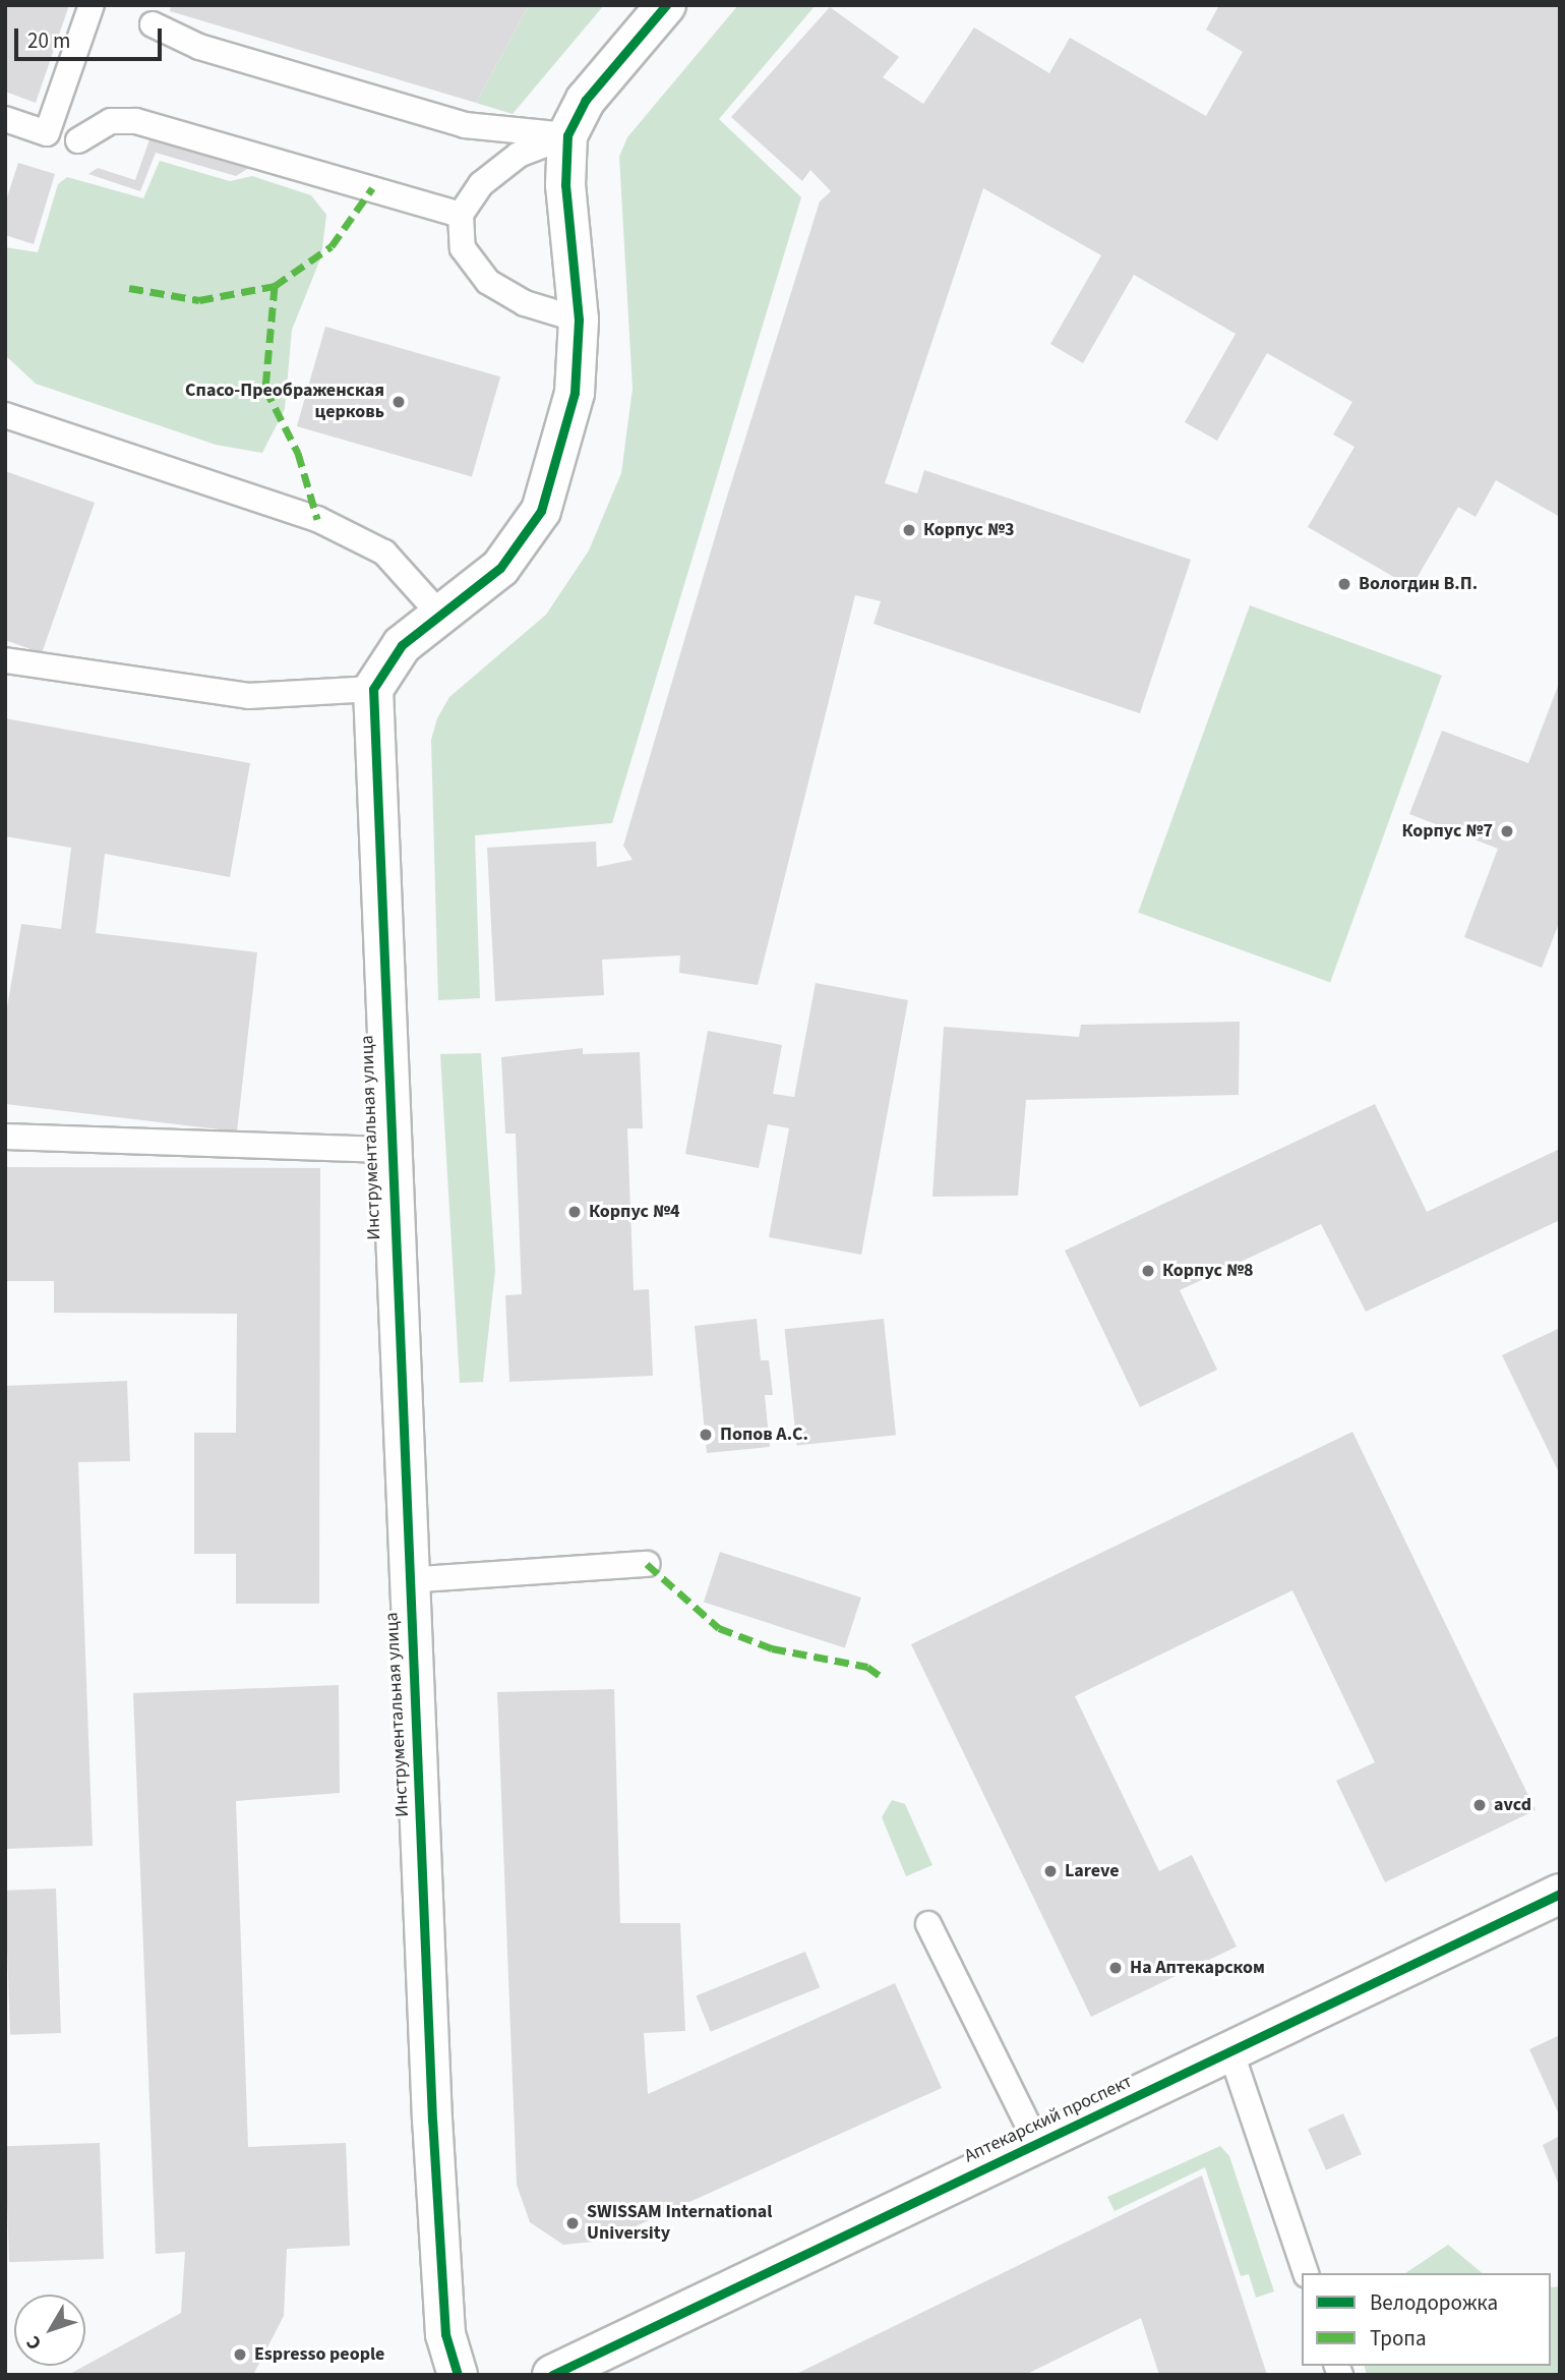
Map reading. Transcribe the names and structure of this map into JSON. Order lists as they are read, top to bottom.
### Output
{
  "streets": {
    "street": ["Инструментальная улица", "Аптекарский проспект"]
  },
  "places": [
    "Спасо-Преображенская церковь",
    "Корпус №3",
    "Вологдин В.П.",
    "Корпус №7",
    "Корпус №4",
    "Корпус №8",
    "Попов А.С.",
    "avcd",
    "Lareve",
    "На Аптекарском",
    "SWISSAM International University",
    "Espresso people"
  ],
  "legend": ["Велодорожка", "Тропа"],
  "scale_bar": "20 m",
  "north": "bottom left"
}
